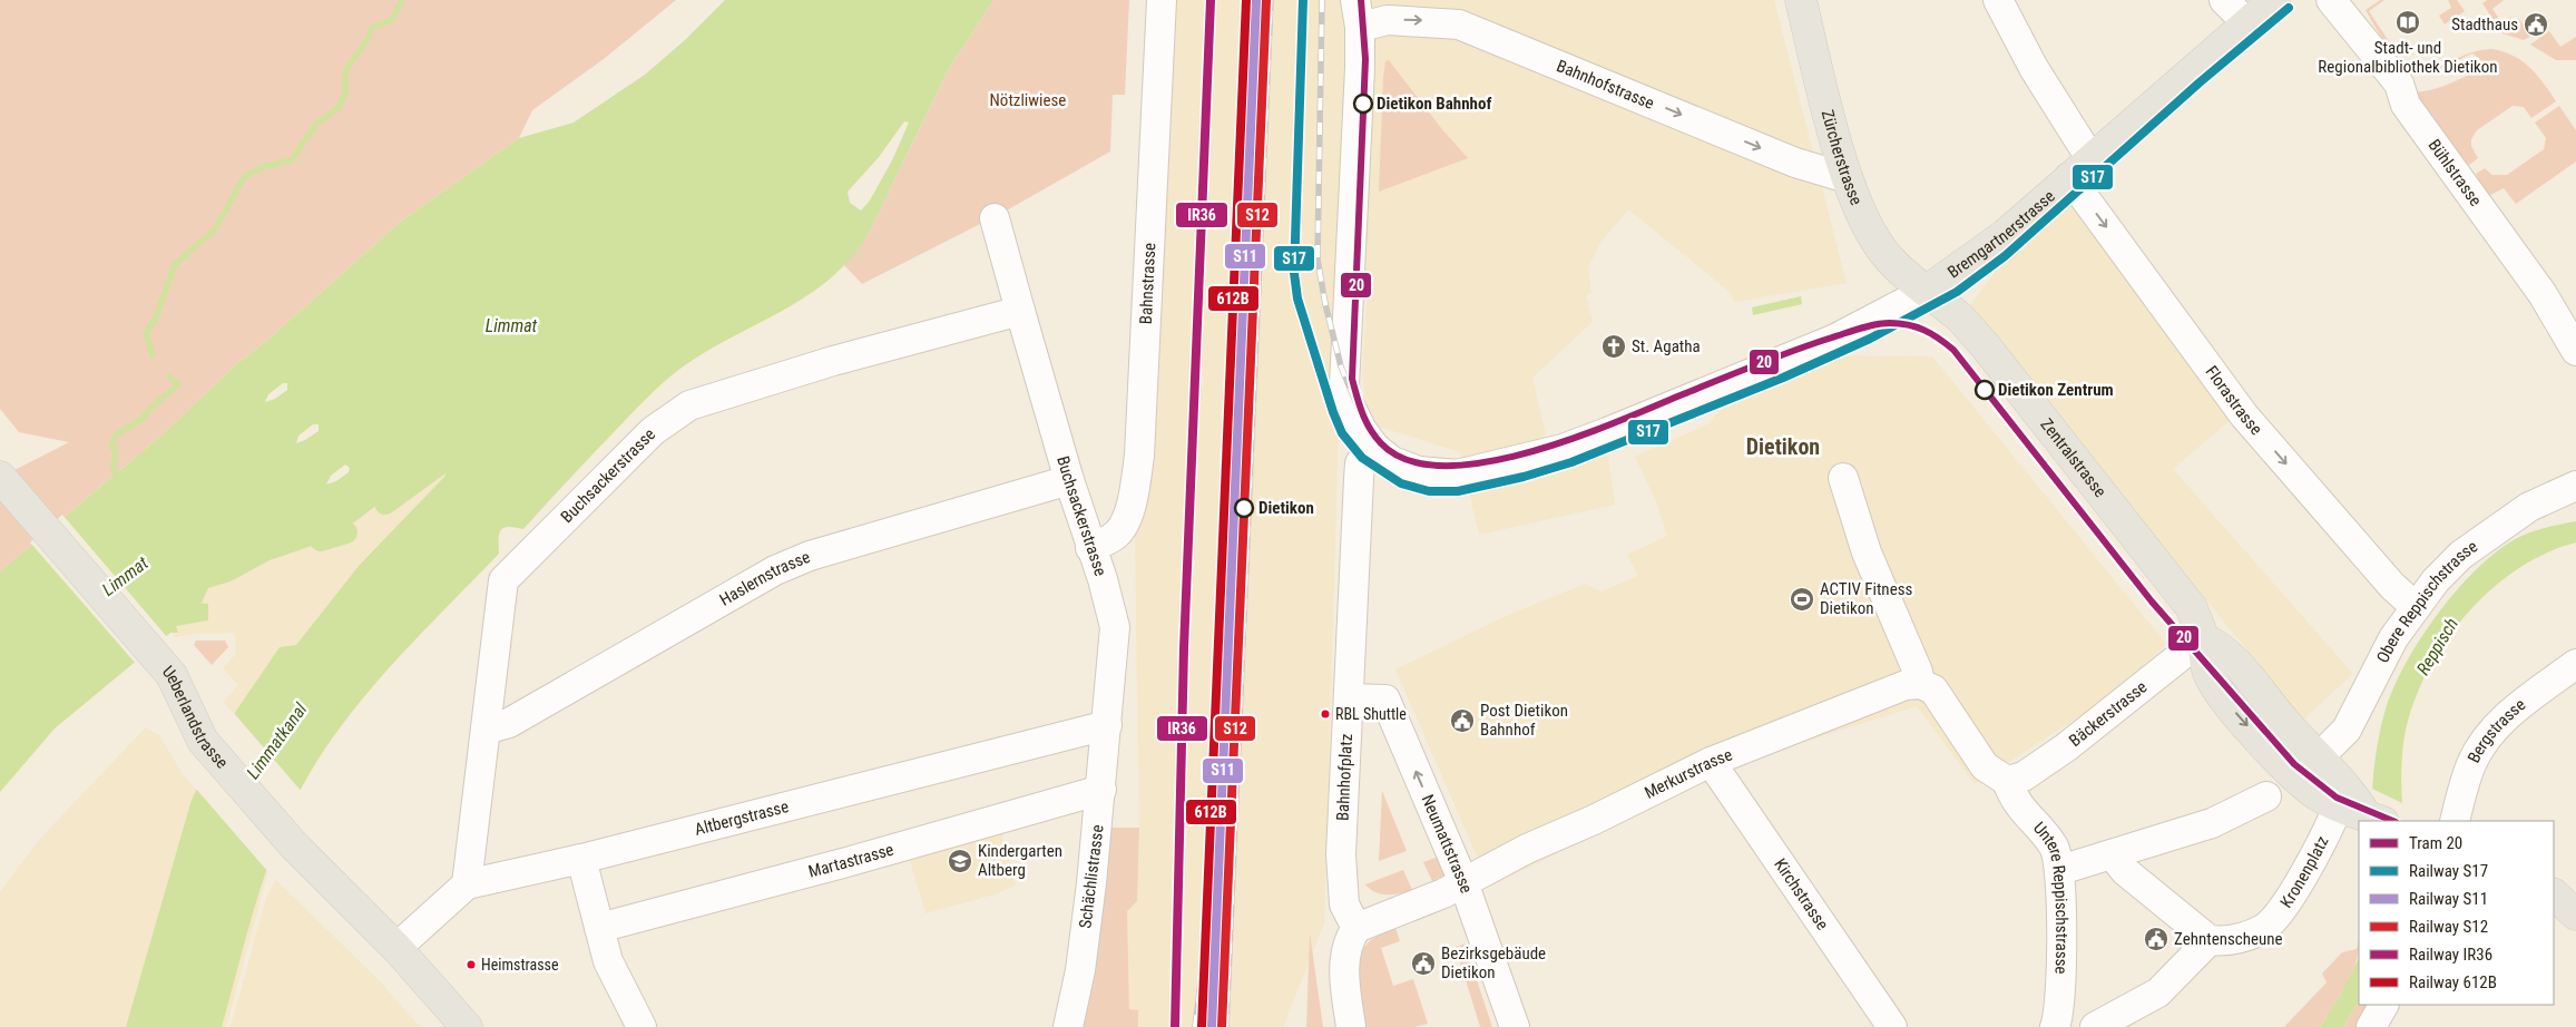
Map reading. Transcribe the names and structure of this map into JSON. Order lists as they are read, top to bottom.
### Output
{
  "streets": {
    "main road": [
      "Zürcherstrasse",
      "Bremgartnerstrasse",
      "Zentralstrasse",
      "Ueberlandstrasse"
    ],
    "street": [
      "Bahnhofstrasse",
      "Bühlstrasse",
      "Bahnstrasse",
      "Florastrasse",
      "Buchsackerstrasse",
      "Haslernstrasse",
      "Obere Reppischstrasse",
      "Bäckerstrasse",
      "Bergstrasse",
      "Merkurstrasse",
      "Bahnhofplatz",
      "Altbergstrasse",
      "Neumattstrasse",
      "Martastrasse",
      "Kronenplatz",
      "Schächlistrasse",
      "Kirchstrasse",
      "Untere Reppischstrasse"
    ]
  },
  "crossings": [
    ["Bahnhofstrasse", "Zürcherstrasse"],
    ["Zürcherstrasse", "Bremgartnerstrasse"],
    ["Zürcherstrasse", "Zentralstrasse"],
    ["Bremgartnerstrasse", "Florastrasse"],
    ["Bremgartnerstrasse", "Zentralstrasse"],
    ["Bahnstrasse", "Buchsackerstrasse"],
    ["Florastrasse", "Obere Reppischstrasse"],
    ["Zentralstrasse", "Bäckerstrasse"],
    ["Zentralstrasse", "Kronenplatz"],
    ["Buchsackerstrasse", "Haslernstrasse"],
    ["Buchsackerstrasse", "Altbergstrasse"],
    ["Buchsackerstrasse", "Schächlistrasse"],
    ["Bäckerstrasse", "Untere Reppischstrasse"],
    ["Ueberlandstrasse", "Altbergstrasse"],
    ["Merkurstrasse", "Neumattstrasse"],
    ["Merkurstrasse", "Kirchstrasse"],
    ["Bahnhofplatz", "Neumattstrasse"],
    ["Altbergstrasse", "Schächlistrasse"],
    ["Martastrasse", "Schächlistrasse"]
  ],
  "one_way": ["Bahnhofstrasse", "Florastrasse", "Neumattstrasse"],
  "districts": ["Dietikon"],
  "water": ["Limmat", "Reppisch", "Limmatkanal"],
  "parks": ["Nötzliwiese"],
  "places": {
    "library": ["Stadt- und Regionalbibliothek Dietikon"],
    "public building": [
      "Stadthaus",
      "Post Dietikon Bahnhof",
      "Zehntenscheune",
      "Bezirksgebäude Dietikon"
    ],
    "other": [
      "Dietikon Bahnhof",
      "Dietikon Zentrum",
      "Dietikon",
      "RBL Shuttle",
      "Heimstrasse"
    ],
    "church": ["St. Agatha"],
    "sports": ["ACTIV Fitness Dietikon"],
    "school or university": ["Kindergarten Altberg"]
  },
  "lines": [
    "tram line 20",
    "rail line S17",
    "rail line S11",
    "rail line S12",
    "rail line IR36",
    "rail line 612B"
  ],
  "legend": [
    "Tram 20",
    "Railway S17",
    "Railway S11",
    "Railway S12",
    "Railway IR36",
    "Railway 612B"
  ]
}
